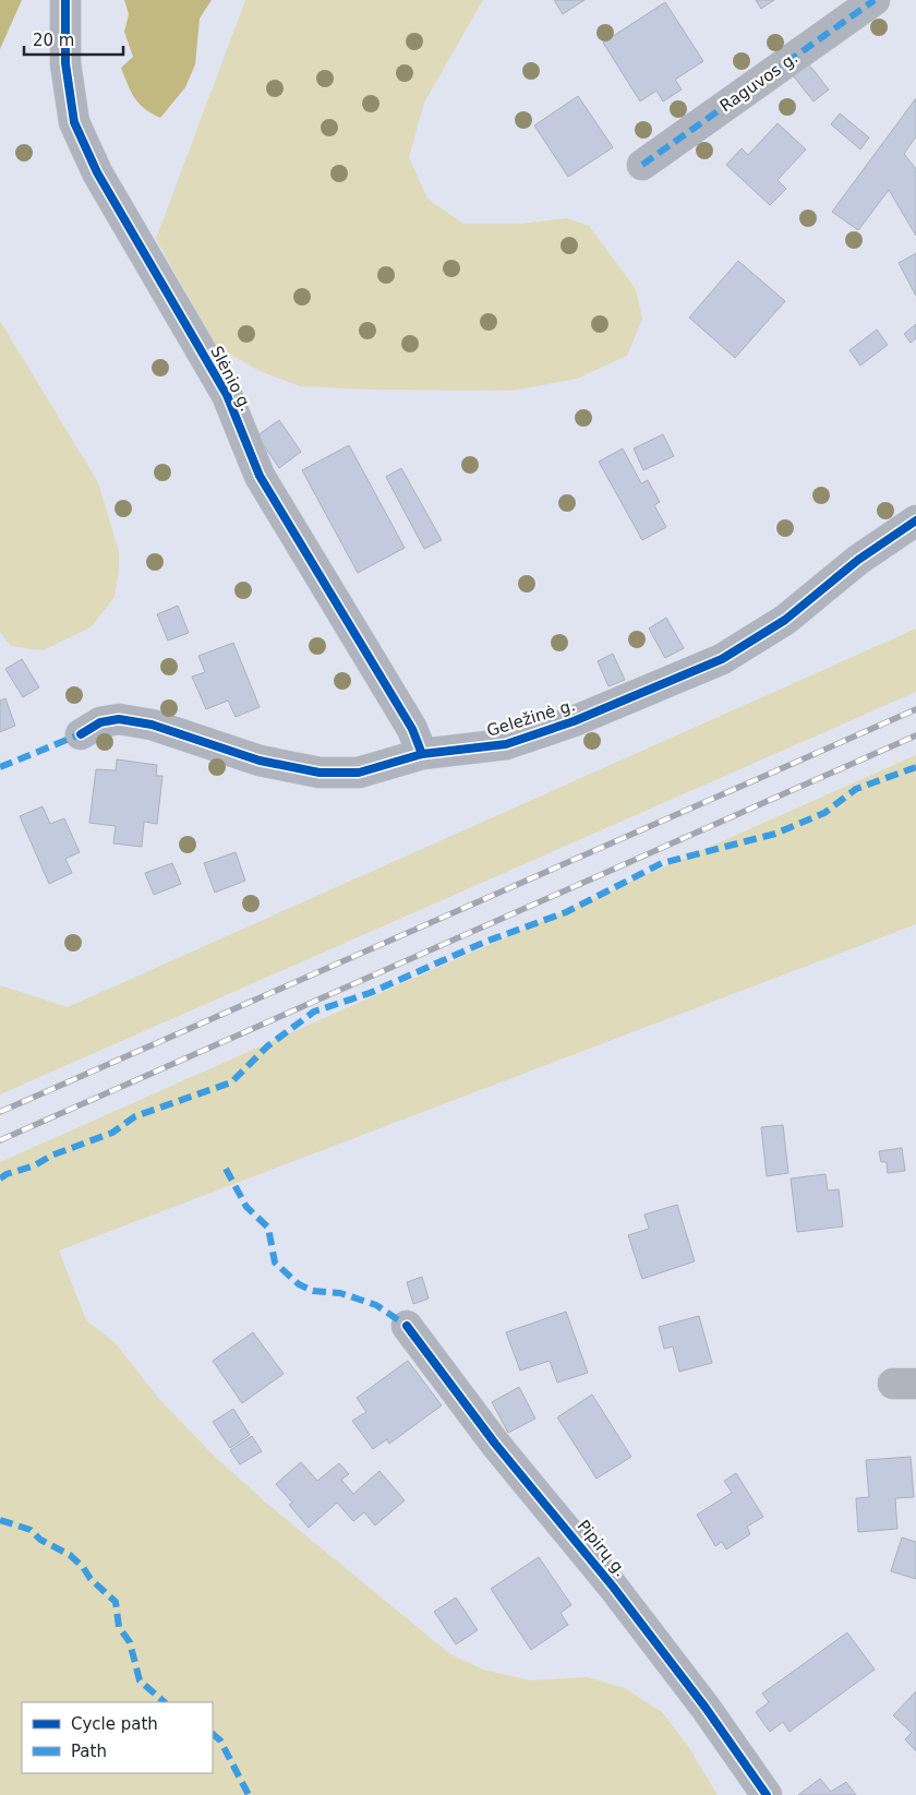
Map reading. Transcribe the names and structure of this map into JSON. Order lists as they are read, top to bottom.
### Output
{
  "streets": {
    "street": [
      "Raguvos g.",
      "Slėnio g.",
      "Geležinė g.",
      "Pipirų g."
    ]
  },
  "crossings": [
    ["Slėnio g.", "Geležinė g."]
  ],
  "legend": ["Cycle path", "Path"],
  "scale_bar": "20 m"
}
